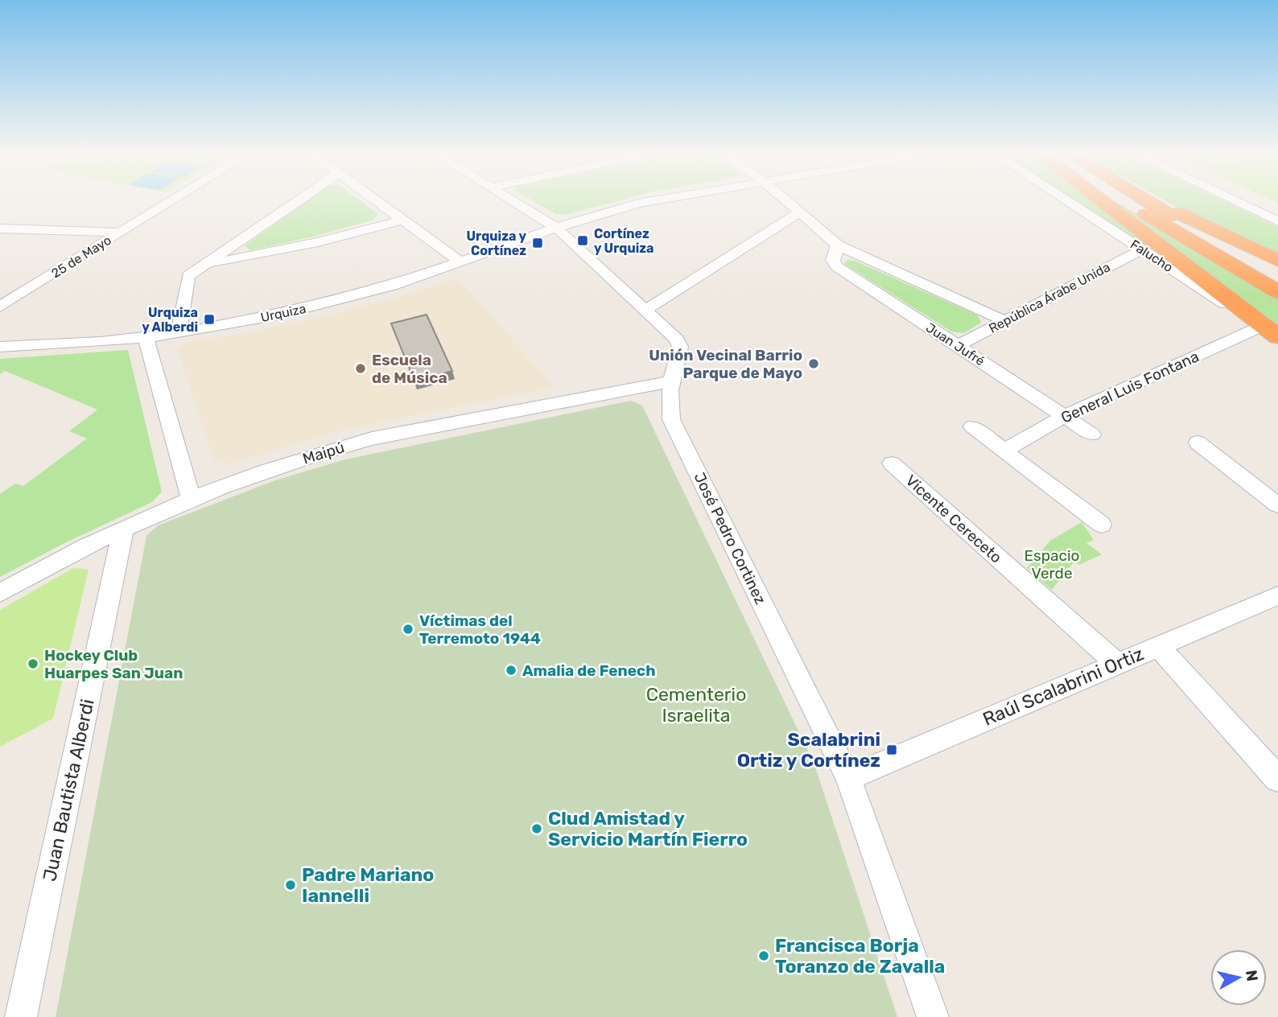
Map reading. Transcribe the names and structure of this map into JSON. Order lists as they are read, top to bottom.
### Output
{
  "streets": {
    "street": [
      "Falucho",
      "25 de Mayo",
      "República Árabe Unida",
      "Urquiza",
      "Juan Jufré",
      "General Luis Fontana",
      "Maipú",
      "Vicente Cereceto",
      "José Pedro Cortinez",
      "Raúl Scalabrini Ortiz",
      "Juan Bautista Alberdi"
    ]
  },
  "crossings": [
    ["Falucho", "República Árabe Unida"],
    ["Falucho", "General Luis Fontana"],
    ["República Árabe Unida", "Juan Jufré"],
    ["Urquiza", "José Pedro Cortinez"],
    ["Juan Jufré", "General Luis Fontana"],
    ["Maipú", "José Pedro Cortinez"],
    ["Maipú", "Juan Bautista Alberdi"],
    ["Vicente Cereceto", "Raúl Scalabrini Ortiz"],
    ["José Pedro Cortinez", "Raúl Scalabrini Ortiz"]
  ],
  "parks": ["Espacio Verde", "Cementerio Israelita"],
  "places": {
    "transit": [
      "Cortínez y Urquiza",
      "Urquiza y Cortínez",
      "Urquiza y Alberdi",
      "Scalabrini Ortiz y Cortínez"
    ],
    "other": [
      "Unión Vecinal Barrio Parque de Mayo",
      "Escuela de Música",
      "Víctimas del Terremoto 1944",
      "Hockey Club Huarpes San Juan",
      "Amalia de Fenech",
      "Clud Amistad y Servicio Martín Fierro",
      "Padre Mariano Iannelli",
      "Francisca Borja Toranzo de Zavalla"
    ]
  },
  "north": "right"
}
